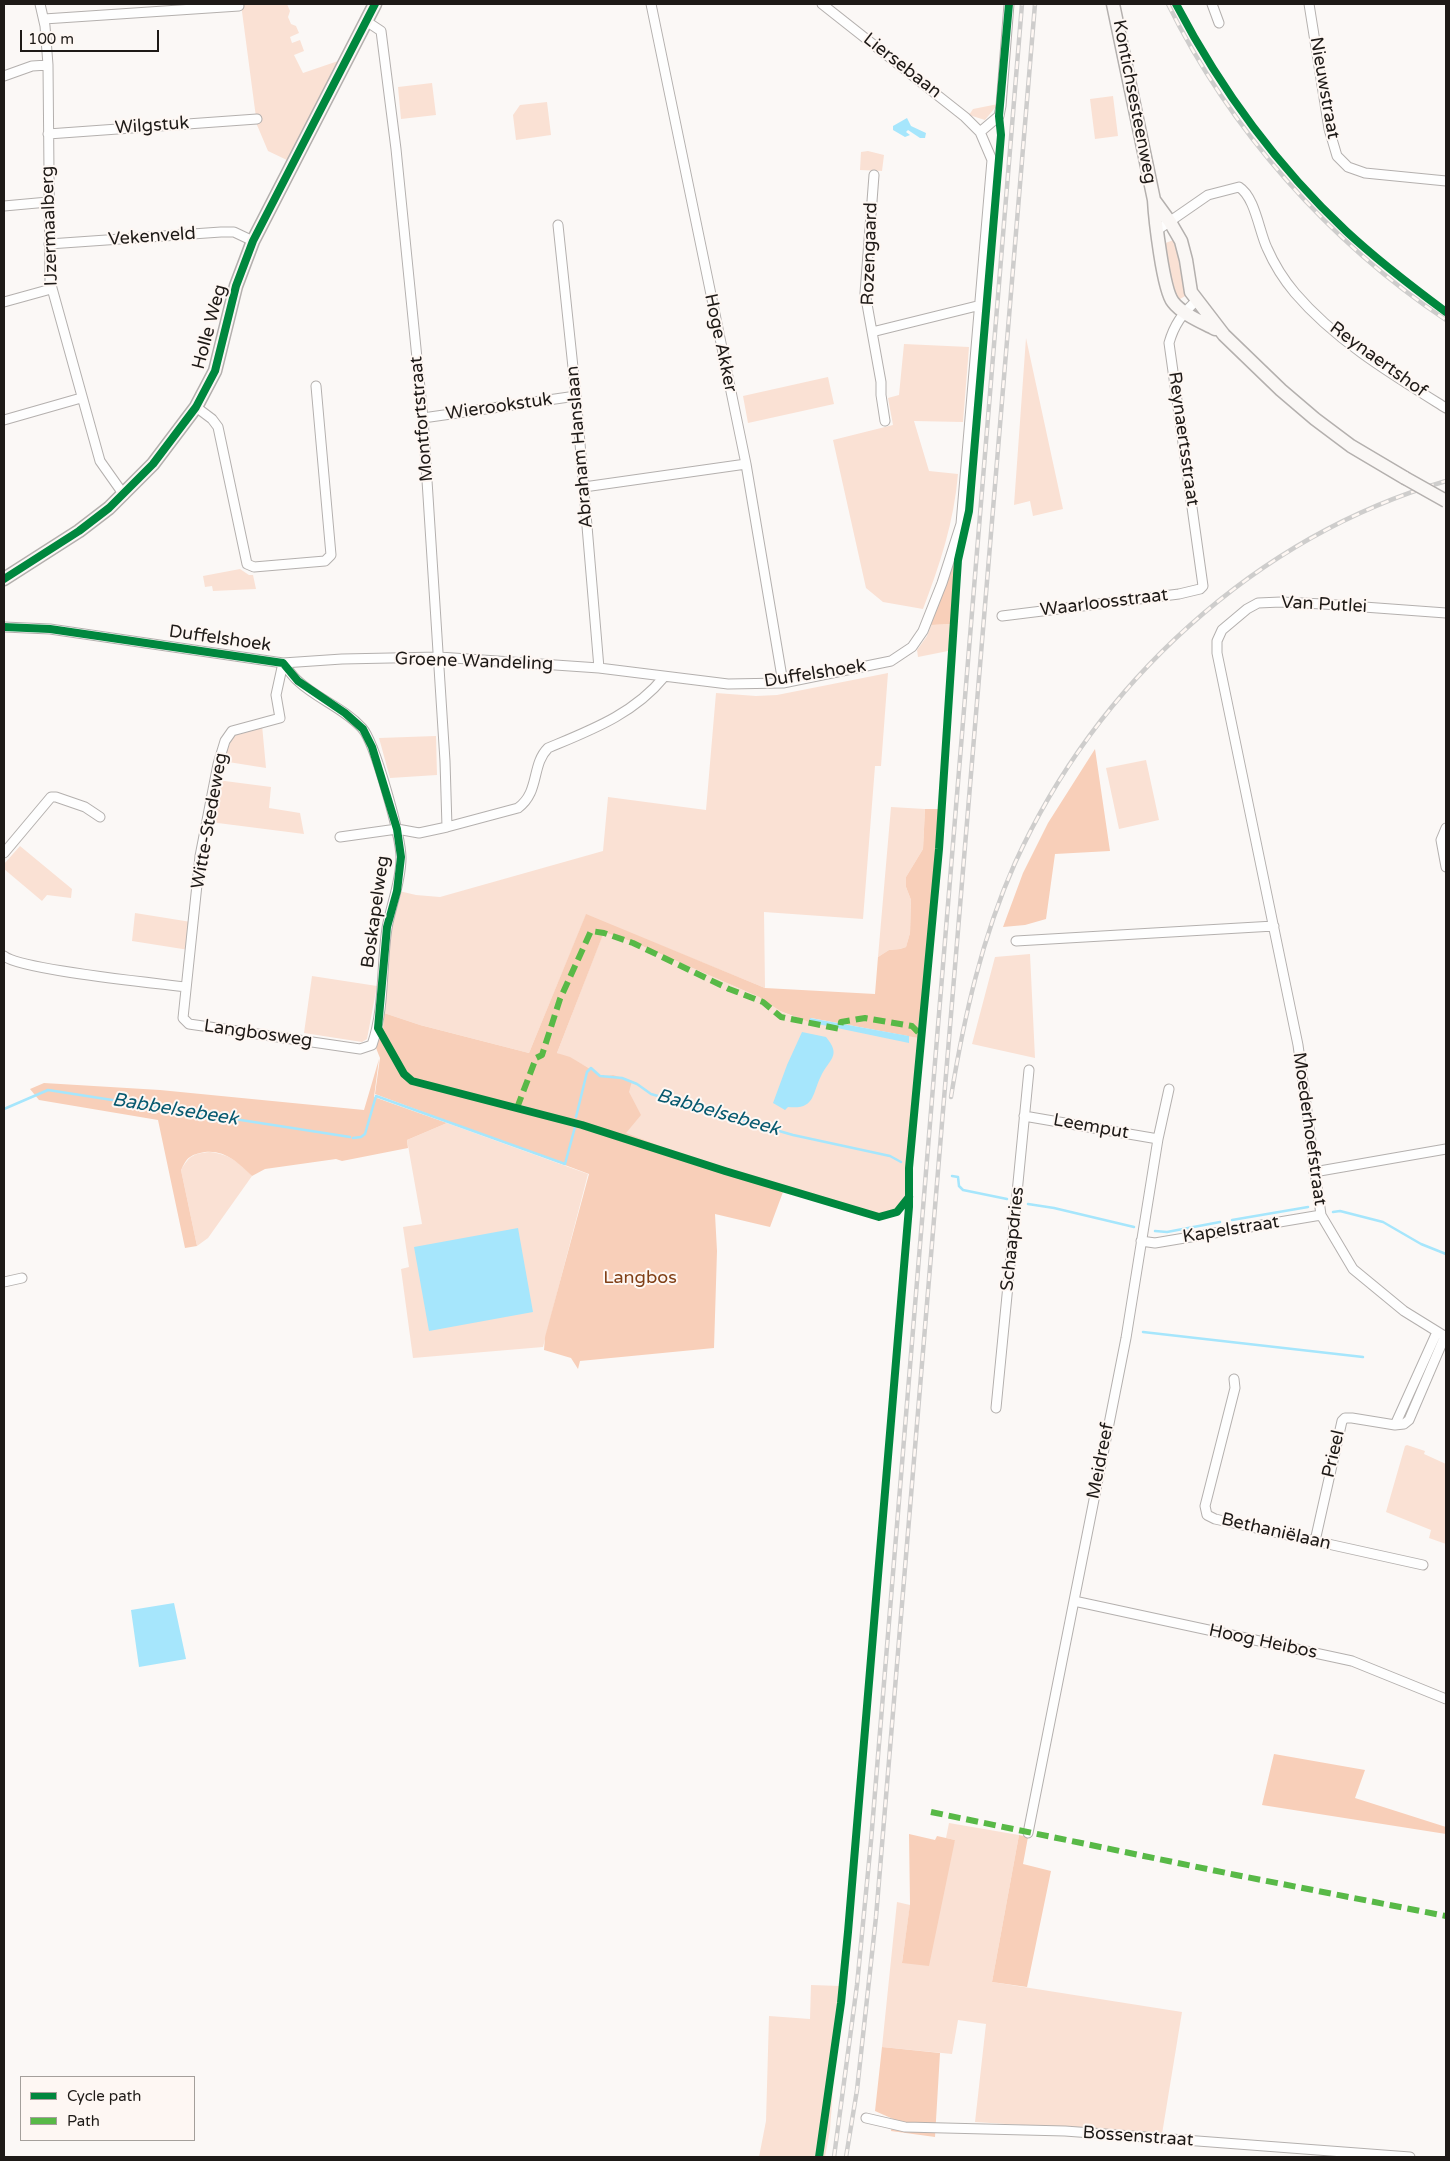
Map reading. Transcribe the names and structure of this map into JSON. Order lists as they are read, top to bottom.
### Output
{
  "streets": {
    "street": [
      "Liersebaan",
      "Nieuwstraat",
      "Kontichsesteenweg",
      "Wilgstuk",
      "IJzermaalberg",
      "Vekenveld",
      "Rozengaard",
      "Holle Weg",
      "Hoge Akker",
      "Reynaertshof",
      "Wierookstuk",
      "Montfortstraat",
      "Reynaertsstraat",
      "Abraham Hanslaan",
      "Waarloosstraat",
      "Van Putlei",
      "Duffelshoek",
      "Groene Wandeling",
      "Witte-Stedeweg",
      "Boskapelweg",
      "Langbosweg",
      "Leemput",
      "Moederhoefstraat",
      "Kapelstraat",
      "Schaapdries",
      "Prieel",
      "Meidreef",
      "Bethaniëlaan",
      "Hoog Heibos",
      "Bossenstraat"
    ]
  },
  "crossings": [
    ["Liersebaan", "Duffelshoek"],
    ["Kontichsesteenweg", "Reynaertshof"],
    ["Kontichsesteenweg", "Reynaertsstraat"],
    ["Wilgstuk", "IJzermaalberg"],
    ["IJzermaalberg", "Vekenveld"],
    ["IJzermaalberg", "Holle Weg"],
    ["Vekenveld", "Holle Weg"],
    ["Rozengaard", "Duffelshoek"],
    ["Holle Weg", "Montfortstraat"],
    ["Hoge Akker", "Duffelshoek"],
    ["Wierookstuk", "Montfortstraat"],
    ["Wierookstuk", "Abraham Hanslaan"],
    ["Montfortstraat", "Groene Wandeling"],
    ["Reynaertsstraat", "Waarloosstraat"],
    ["Abraham Hanslaan", "Groene Wandeling"],
    ["Van Putlei", "Moederhoefstraat"],
    ["Duffelshoek", "Groene Wandeling"],
    ["Duffelshoek", "Witte-Stedeweg"],
    ["Duffelshoek", "Boskapelweg"],
    ["Groene Wandeling", "Witte-Stedeweg"],
    ["Witte-Stedeweg", "Langbosweg"],
    ["Boskapelweg", "Langbosweg"],
    ["Leemput", "Schaapdries"],
    ["Leemput", "Meidreef"],
    ["Moederhoefstraat", "Kapelstraat"],
    ["Moederhoefstraat", "Prieel"],
    ["Kapelstraat", "Meidreef"],
    ["Prieel", "Bethaniëlaan"],
    ["Meidreef", "Hoog Heibos"]
  ],
  "water": ["Babbelsebeek"],
  "parks": ["Langbos"],
  "legend": ["Cycle path", "Path"],
  "scale_bar": "100 m"
}
